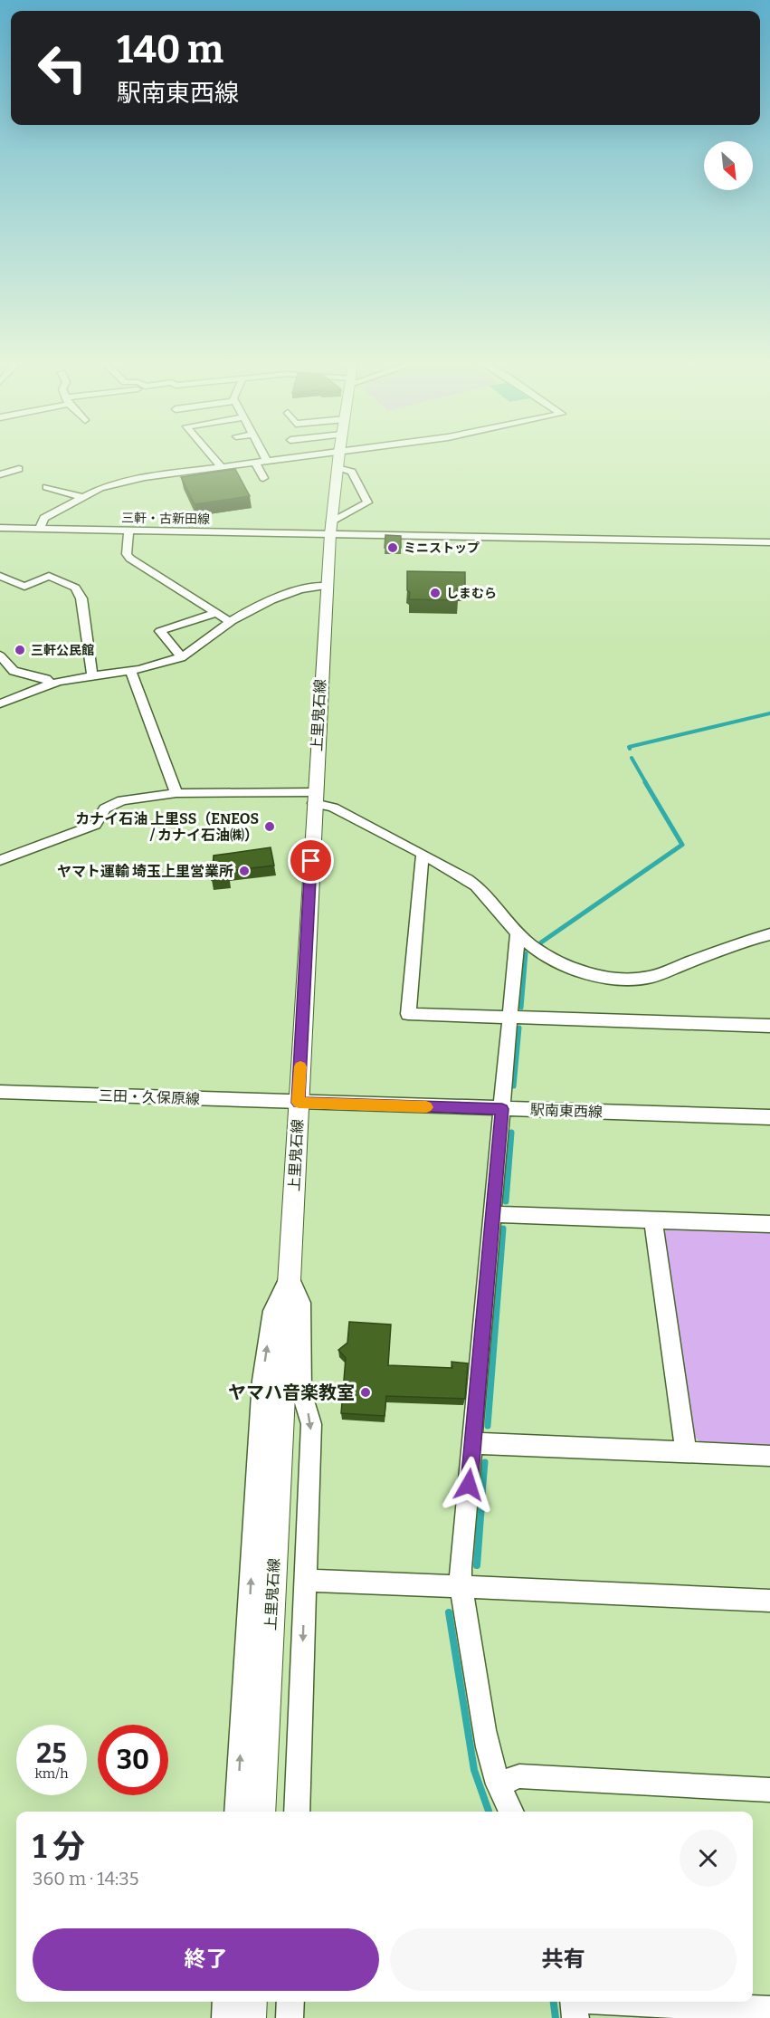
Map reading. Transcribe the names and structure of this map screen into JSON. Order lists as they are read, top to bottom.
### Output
{
  "streets": {
    "main road": ["上里鬼石線"],
    "street": ["三軒・古新田線", "三田・久保原線", "駅南東西線"]
  },
  "crossings": [
    ["三軒・古新田線", "上里鬼石線"],
    ["上里鬼石線", "三田・久保原線"],
    ["上里鬼石線", "駅南東西線"],
    ["三田・久保原線", "駅南東西線"]
  ],
  "places": [
    "ミニストップ",
    "しまむら",
    "三軒公民館",
    "カナイ石油 上里SS（ENEOS / カナイ石油㈱）",
    "ヤマト運輸 埼玉上里営業所",
    "ヤマハ音楽教室"
  ],
  "north": "bottom right",
  "page": {
    "turn": ["140 m", "駅南東西線"],
    "speed": "25 km/h",
    "limit": "30",
    "heading": ["1 分", "360 m · 14:35"],
    "buttons": ["終了", "共有"]
  }
}
